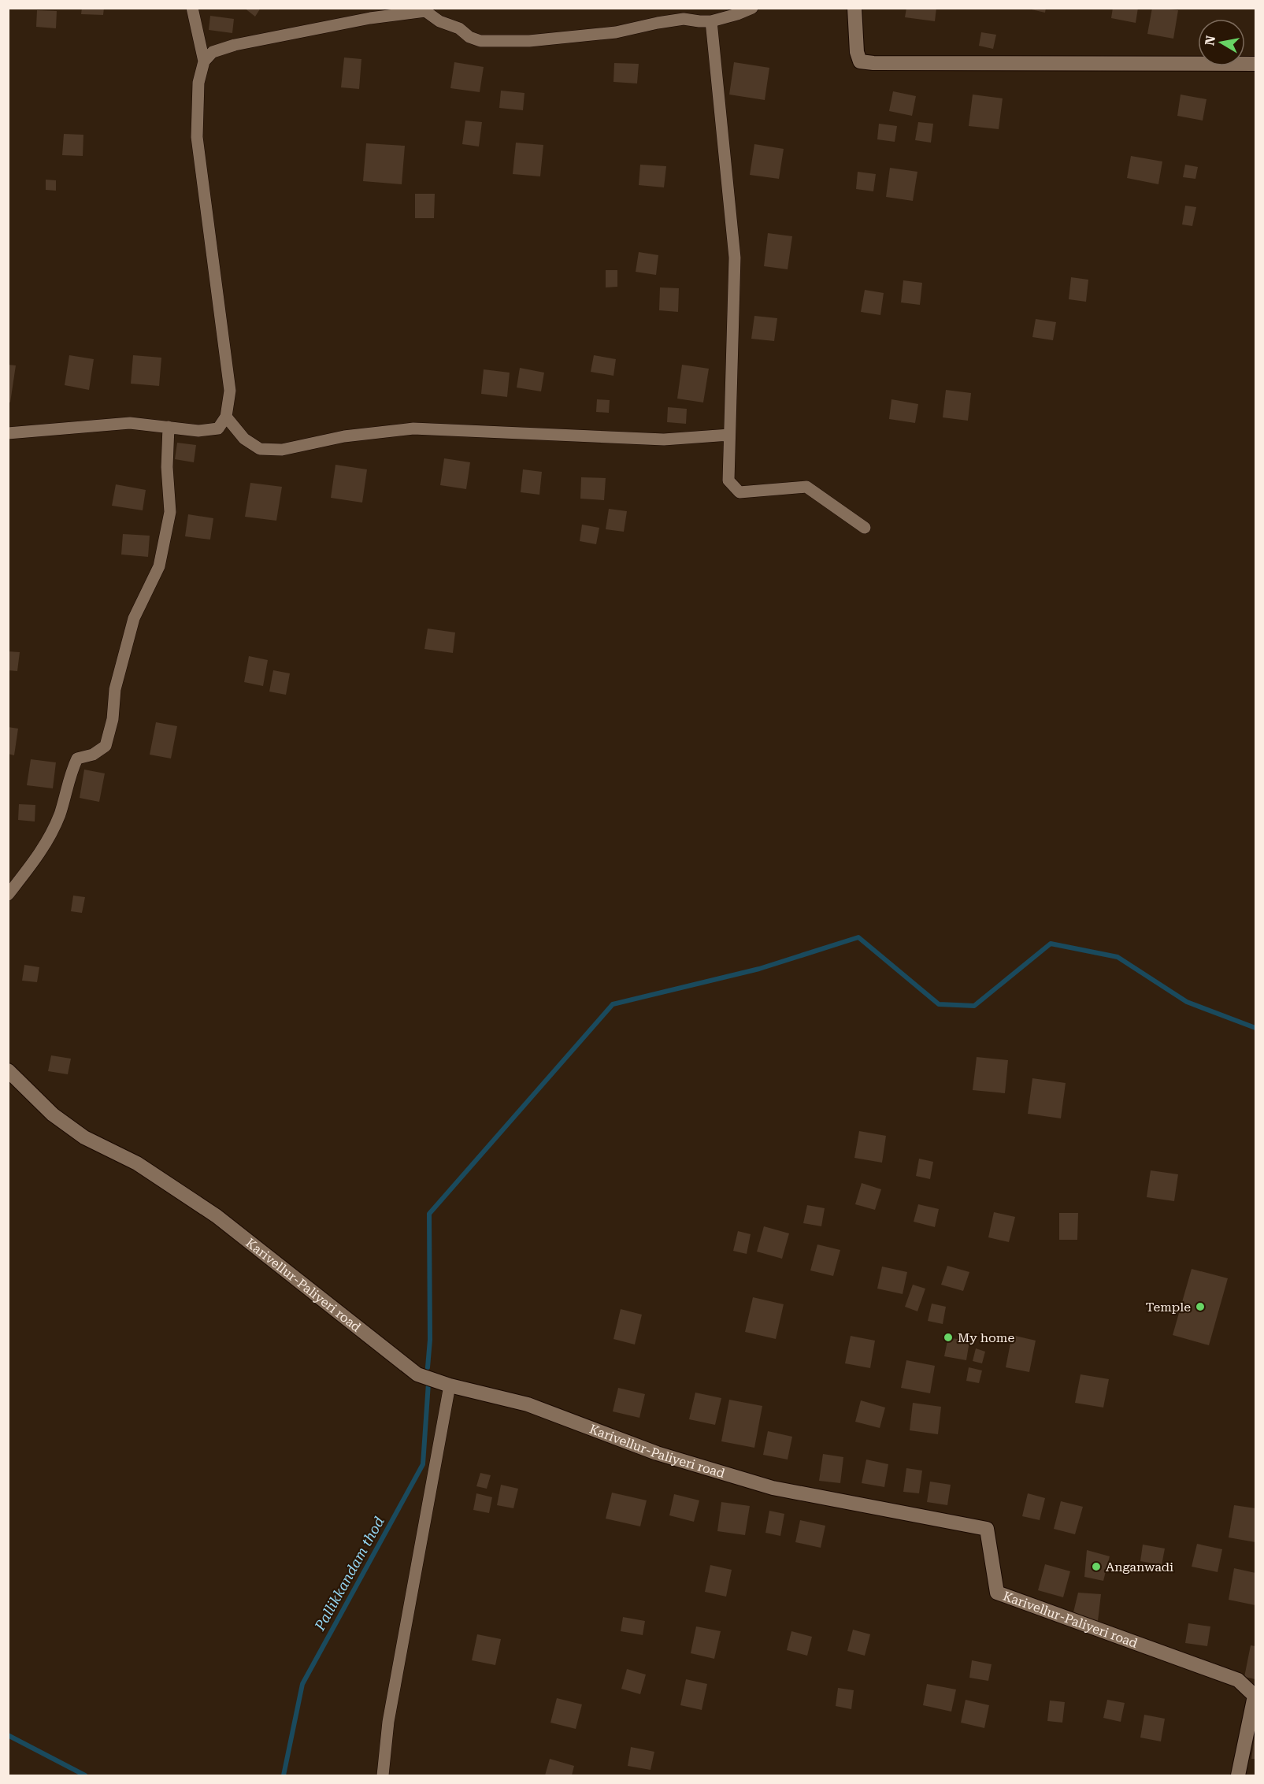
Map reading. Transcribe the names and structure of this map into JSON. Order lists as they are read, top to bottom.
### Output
{
  "streets": {
    "street": ["Karivellur-Paliyeri road"]
  },
  "water": ["Pallikkandam thod"],
  "places": ["Temple", "My home", "Anganwadi"],
  "north": "left"
}
